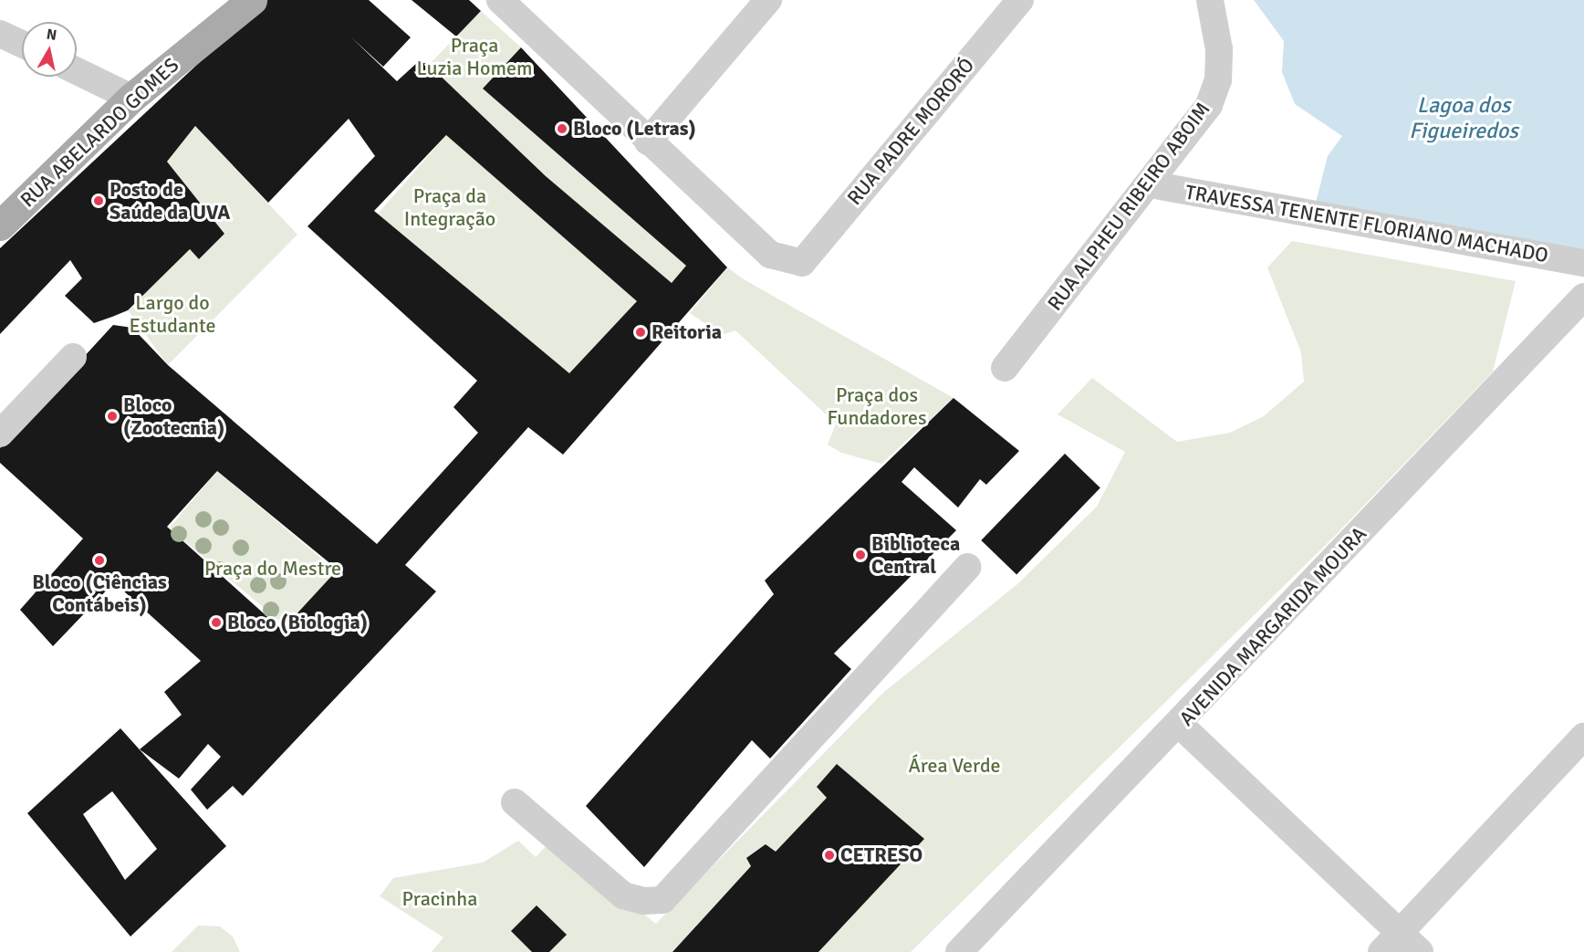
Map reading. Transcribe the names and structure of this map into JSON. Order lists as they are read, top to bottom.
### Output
{
  "streets": {
    "main road": ["RUA ABELARDO GOMES"],
    "street": [
      "RUA PADRE MORORÓ",
      "RUA ALPHEU RIBEIRO ABOIM",
      "TRAVESSA TENENTE FLORIANO MACHADO",
      "AVENIDA MARGARIDA MOURA"
    ]
  },
  "crossings": [
    ["RUA ALPHEU RIBEIRO ABOIM", "TRAVESSA TENENTE FLORIANO MACHADO"]
  ],
  "water": ["Lagoa dos Figueiredos"],
  "parks": [
    "Praça Luzia Homem",
    "Praça da Integração",
    "Largo do Estudante",
    "Praça dos Fundadores",
    "Praça do Mestre",
    "Área Verde",
    "Pracinha"
  ],
  "places": [
    "Bloco (Letras)",
    "Posto de Saúde da UVA",
    "Reitoria",
    "Bloco (Zootecnia)",
    "Biblioteca Central",
    "Bloco (Ciências Contábeis)",
    "Bloco (Biologia)",
    "CETRESO"
  ],
  "north": "top"
}
